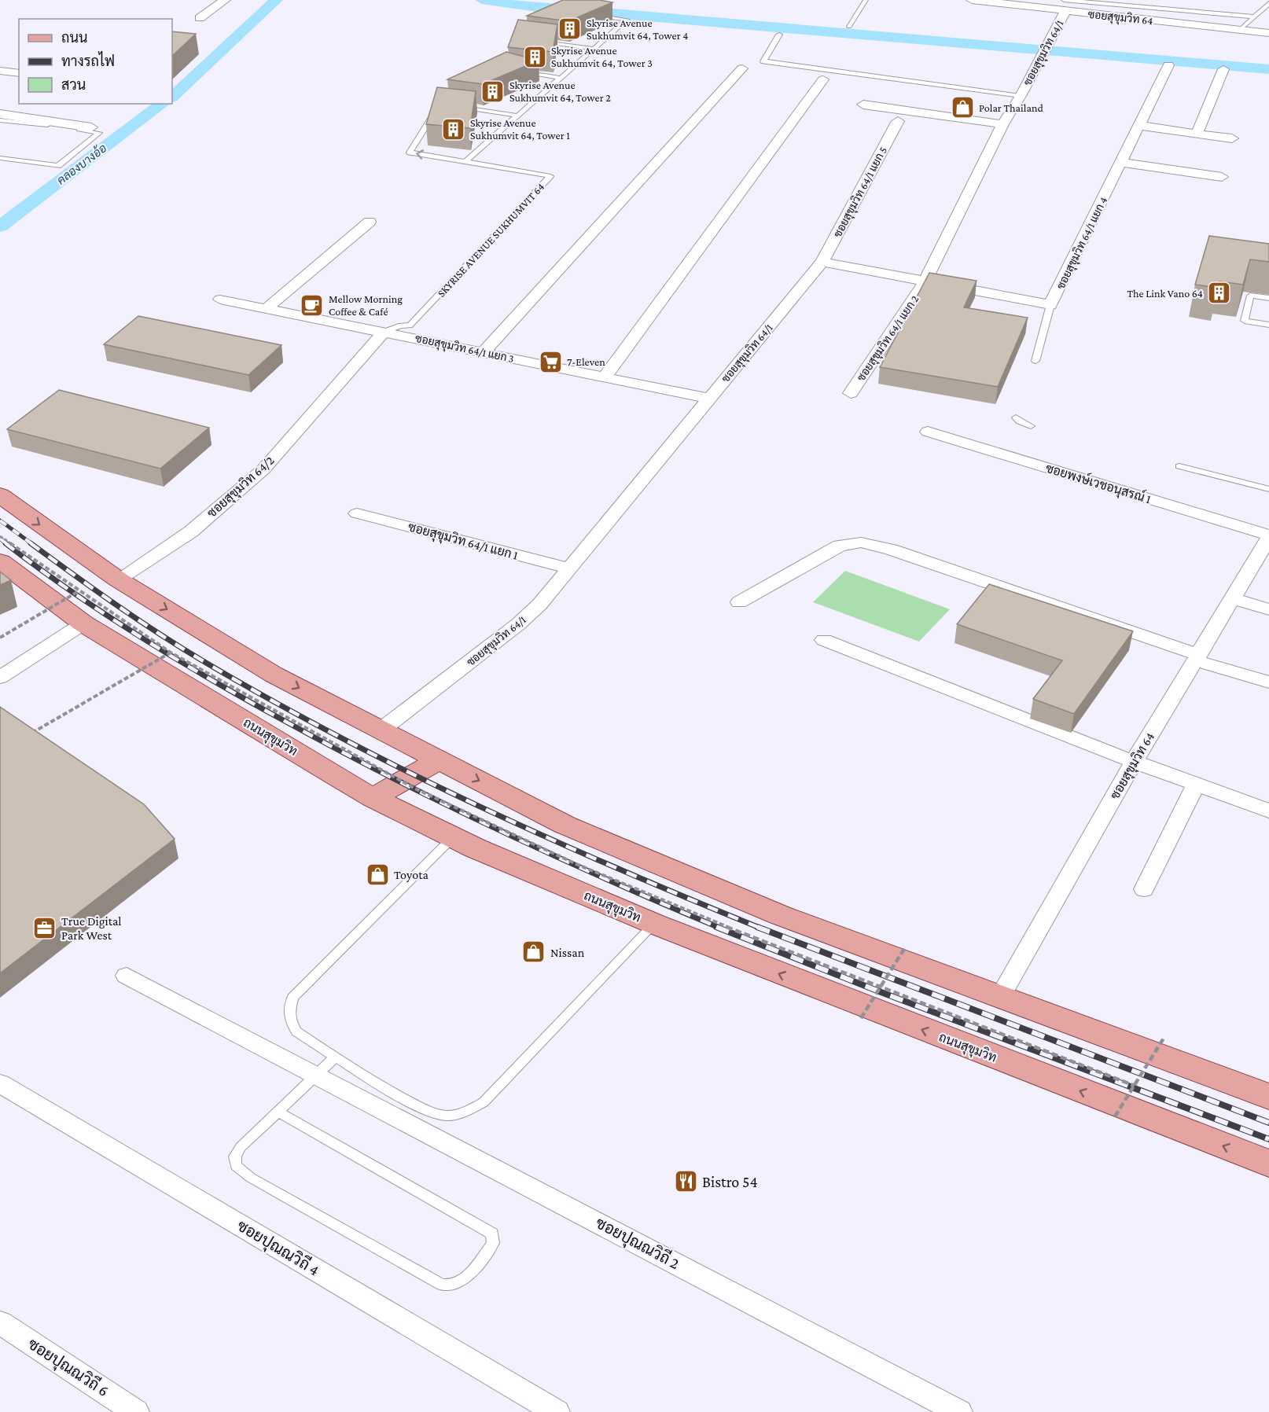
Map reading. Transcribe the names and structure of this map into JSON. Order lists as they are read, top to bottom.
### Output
{
  "streets": {
    "main road": ["ถนนสุขุมวิท"],
    "street": [
      "ซอยสุขุมวิท 64",
      "ซอยสุขุมวิท 64/1",
      "ซอยสุขุมวิท 64/1 แยก 5",
      "ซอยสุขุมวิท 64/1 แยก 4",
      "ซอยสุขุมวิท 64/1 แยก 2",
      "ซอยสุขุมวิท 64/1 แยก 3",
      "ซอยพงษ์เวชอนุสรณ์ 1",
      "ซอยสุขุมวิท 64/2",
      "ซอยสุขุมวิท 64/1 แยก 1",
      "ซอยปุณณวิถี 2",
      "ซอยปุณณวิถี 4",
      "ซอยปุณณวิถี 6"
    ],
    "lane": ["SKYRISE AVENUE SUKHUMVIT 64"]
  },
  "crossings": [
    ["ซอยสุขุมวิท 64", "ซอยสุขุมวิท 64/1"],
    ["ซอยสุขุมวิท 64", "ซอยพงษ์เวชอนุสรณ์ 1"],
    ["ซอยสุขุมวิท 64/1", "ซอยสุขุมวิท 64/1 แยก 5"],
    ["ซอยสุขุมวิท 64/1", "ซอยสุขุมวิท 64/1 แยก 4"],
    ["ซอยสุขุมวิท 64/1", "ซอยสุขุมวิท 64/1 แยก 2"],
    ["ซอยสุขุมวิท 64/1", "ซอยสุขุมวิท 64/1 แยก 3"],
    ["ซอยสุขุมวิท 64/1", "ซอยสุขุมวิท 64/1 แยก 1"],
    ["SKYRISE AVENUE SUKHUMVIT 64", "ซอยสุขุมวิท 64/1 แยก 3"],
    ["SKYRISE AVENUE SUKHUMVIT 64", "ซอยสุขุมวิท 64/2"],
    ["ซอยสุขุมวิท 64/1 แยก 4", "ซอยสุขุมวิท 64/1 แยก 2"],
    ["ซอยสุขุมวิท 64/1 แยก 3", "ซอยสุขุมวิท 64/2"]
  ],
  "water": ["คลองบางอ้อ"],
  "places": {
    "building": [
      "Skyrise Avenue Sukhumvit 64, Tower 4",
      "Skyrise Avenue Sukhumvit 64, Tower 3",
      "Skyrise Avenue Sukhumvit 64, Tower 2",
      "Skyrise Avenue Sukhumvit 64, Tower 1",
      "The Link Vano 64"
    ],
    "shop": ["Polar Thailand", "Toyota", "Nissan"],
    "cafe": ["Mellow Morning Coffee & Café"],
    "supermarket": ["7-Eleven"],
    "office": ["True Digital Park West"],
    "restaurant": ["Bistro 54"]
  },
  "legend": ["ถนน", "ทางรถไฟ", "สวน"]
}
